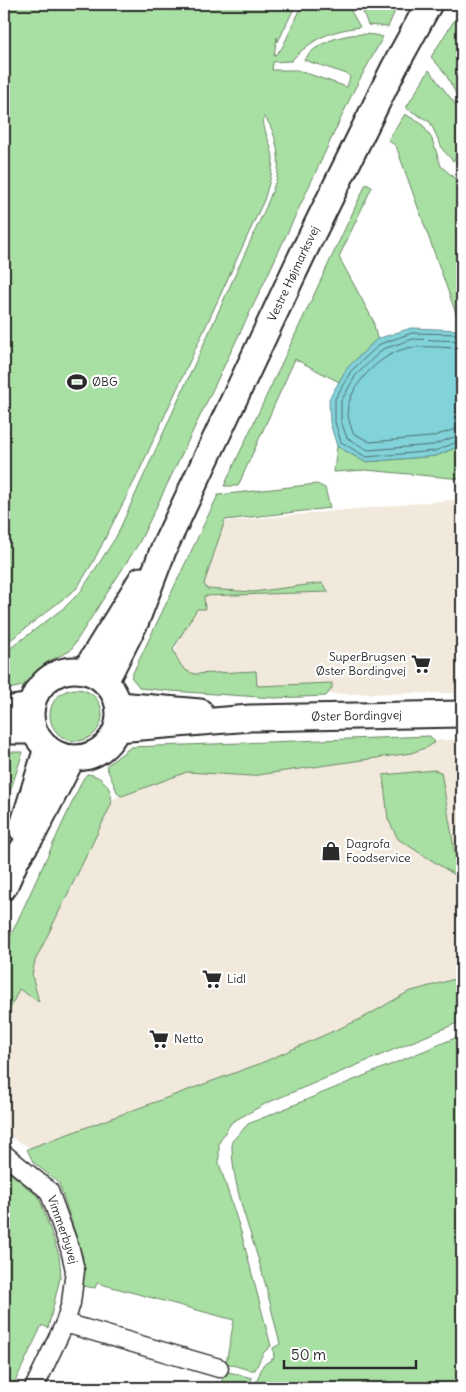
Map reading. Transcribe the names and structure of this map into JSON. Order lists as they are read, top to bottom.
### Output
{
  "streets": {
    "street": ["Vestre Højmarksvej", "Øster Bordingvej", "Vimmerbyvej"]
  },
  "crossings": [
    ["Vestre Højmarksvej", "Øster Bordingvej"]
  ],
  "places": {
    "sports": ["ØBG"],
    "supermarket": ["SuperBrugsen Øster Bordingvej", "Lidl", "Netto"],
    "shop": ["Dagrofa Foodservice"]
  },
  "scale_bar": "50 m"
}
